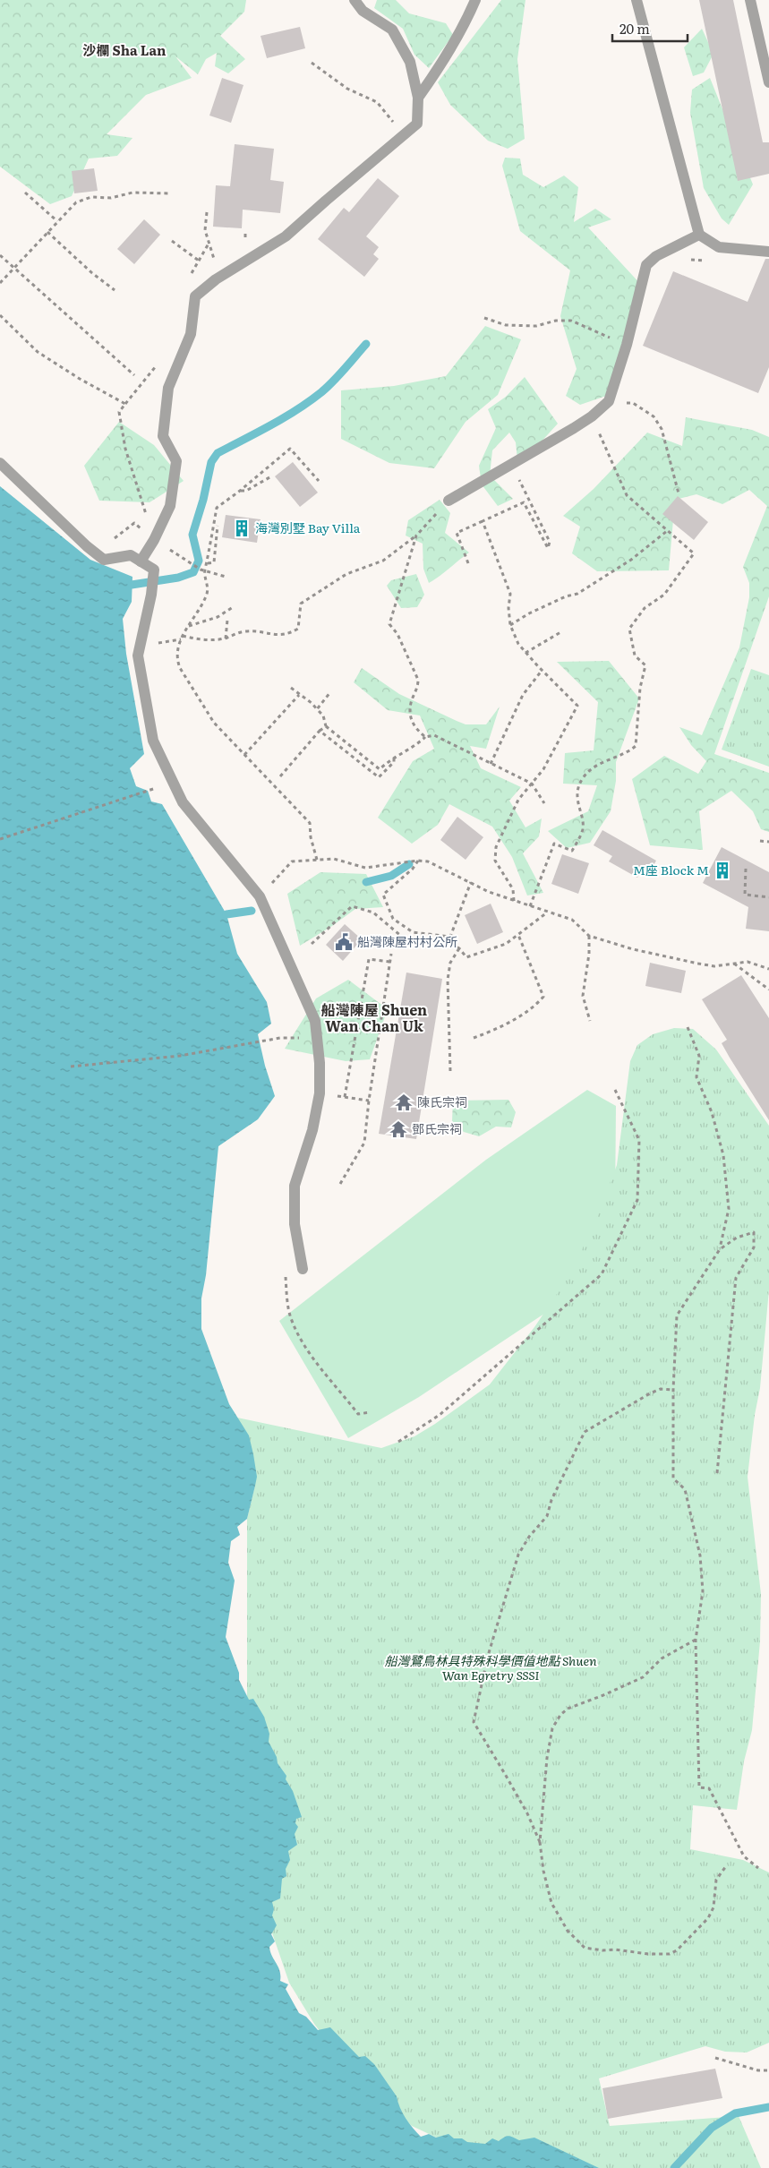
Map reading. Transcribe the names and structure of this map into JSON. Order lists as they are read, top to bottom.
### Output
{
  "districts": ["沙欄 Sha Lan", "船灣陳屋 Shuen Wan Chan Uk"],
  "parks": ["船灣鷺鳥林具特殊科學價值地點 Shuen Wan Egretry SSSI"],
  "places": {
    "building": ["海灣別墅 Bay Villa", "M座 Block M"],
    "public building": ["船灣陳屋村村公所"],
    "temple": ["陳氏宗祠", "鄧氏宗祠"]
  },
  "scale_bar": "20 m"
}
